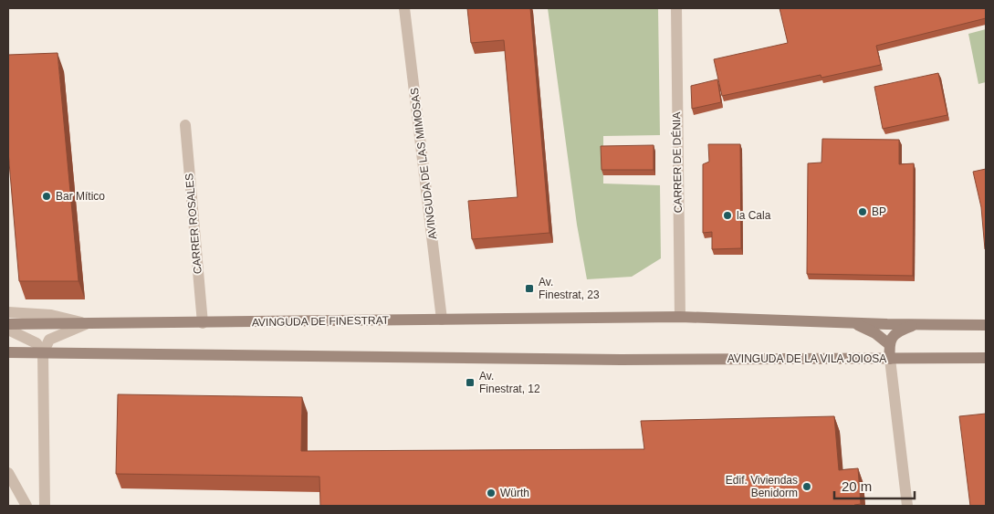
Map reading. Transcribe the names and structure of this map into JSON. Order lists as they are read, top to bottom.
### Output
{
  "streets": {
    "main road": ["AVINGUDA DE FINESTRAT", "AVINGUDA DE LA VILA JOIOSA"],
    "street": ["CARRER DE DÉNIA", "AVINGUDA DE LAS MIMOSAS", "CARRER ROSALES"]
  },
  "crossings": [
    ["CARRER DE DÉNIA", "AVINGUDA DE FINESTRAT"],
    ["AVINGUDA DE LAS MIMOSAS", "AVINGUDA DE FINESTRAT"],
    ["CARRER ROSALES", "AVINGUDA DE FINESTRAT"]
  ],
  "places": {
    "other": [
      "Bar Mítico",
      "BP",
      "la Cala",
      "Edif. Viviendas Benidorm",
      "Würth"
    ],
    "transit": ["Av. Finestrat, 23", "Av. Finestrat, 12"]
  },
  "scale_bar": "20 m"
}
